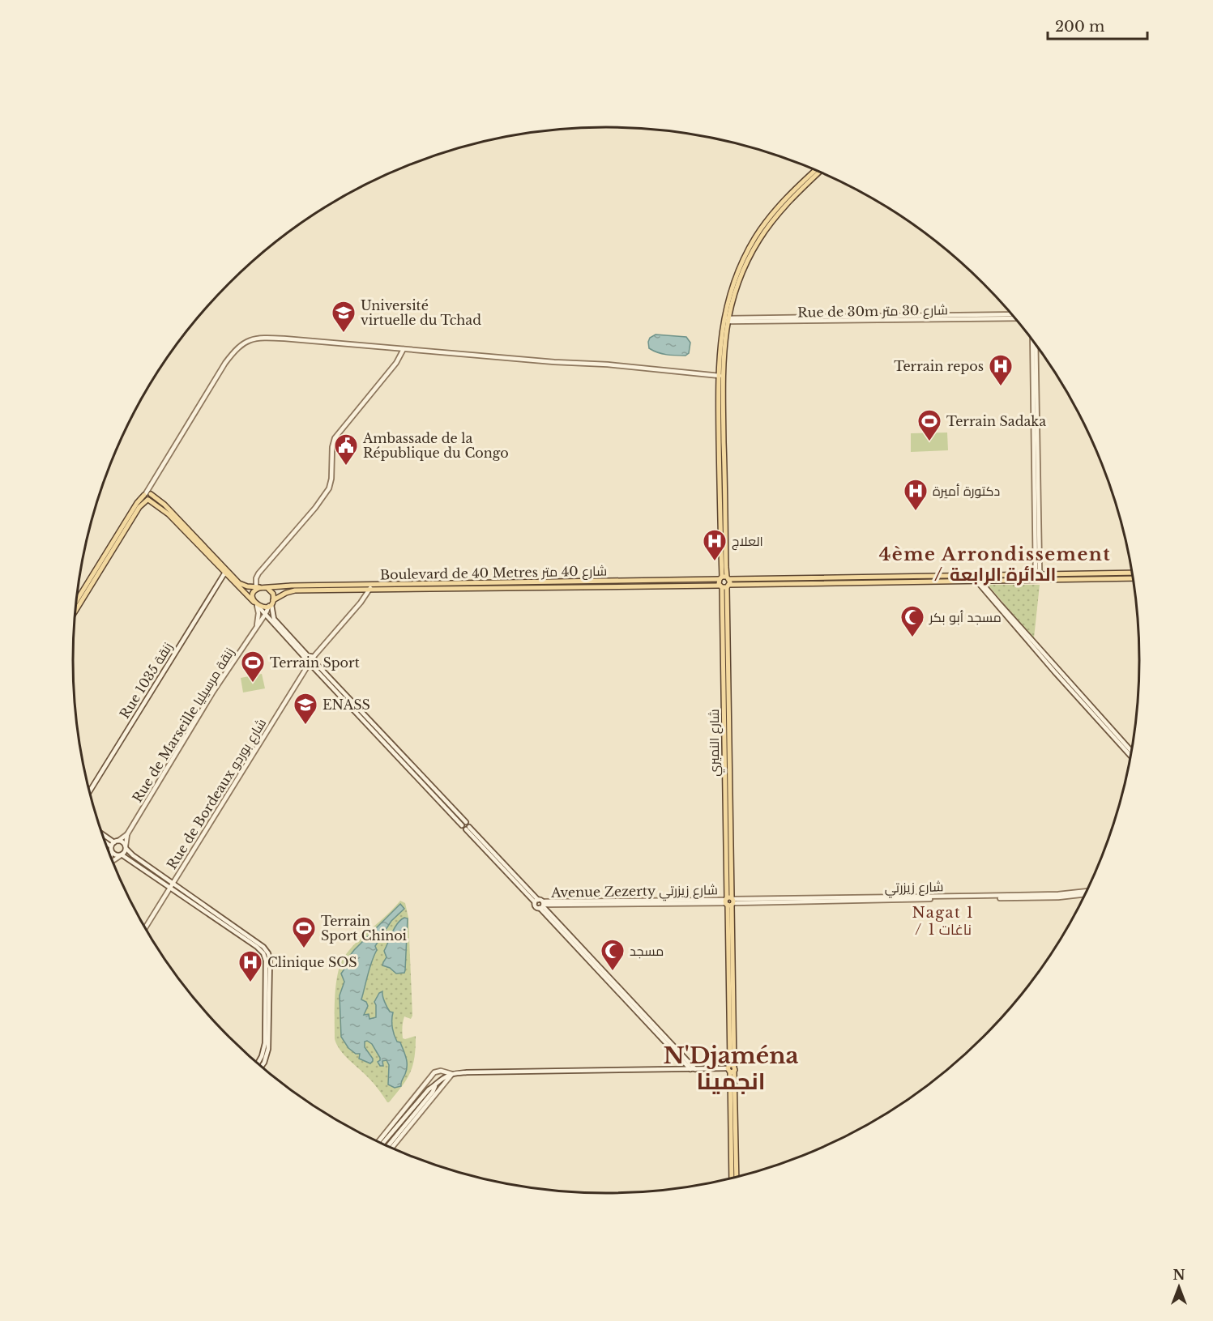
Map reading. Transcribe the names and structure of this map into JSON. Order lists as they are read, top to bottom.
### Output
{
  "streets": {
    "main road": ["Boulevard de 40 Metres شارع 40 متر", "شارع النميري"],
    "street": [
      "Rue de 30m شارع 30 متر",
      "Rue 1035 زنقة",
      "Rue de Marseille زنقة مرسيليا",
      "Rue de Bordeaux شارع بوردو",
      "شارع زيزرتي",
      "Avenue Zezerty شارع زيزرتي"
    ]
  },
  "crossings": [
    ["Rue de 30m شارع 30 متر", "شارع النميري"],
    ["Boulevard de 40 Metres شارع 40 متر", "Rue de Marseille زنقة مرسيليا"],
    ["Boulevard de 40 Metres شارع 40 متر", "شارع النميري"],
    ["Boulevard de 40 Metres شارع 40 متر", "Rue de Bordeaux شارع بوردو"],
    ["شارع النميري", "شارع زيزرتي"],
    ["شارع النميري", "Avenue Zezerty شارع زيزرتي"],
    ["شارع زيزرتي", "Avenue Zezerty شارع زيزرتي"]
  ],
  "districts": ["4ème Arrondissement / الدائرة الرابعة", "Nagat 1 / ناغات 1", "N'Djaména انجمينا"],
  "places": {
    "school or university": ["Université virtuelle du Tchad", "ENASS"],
    "hospital": [
      "Terrain repos",
      "دكتورة أميرة",
      "العلاج",
      "Clinique SOS"
    ],
    "sports": ["Terrain Sadaka", "Terrain Sport", "Terrain Sport Chinoi"],
    "public building": ["Ambassade de la République du Congo"],
    "mosque": ["مسجد أبو بكر", "مسجد"]
  },
  "scale_bar": "200 m",
  "north": "top"
}
